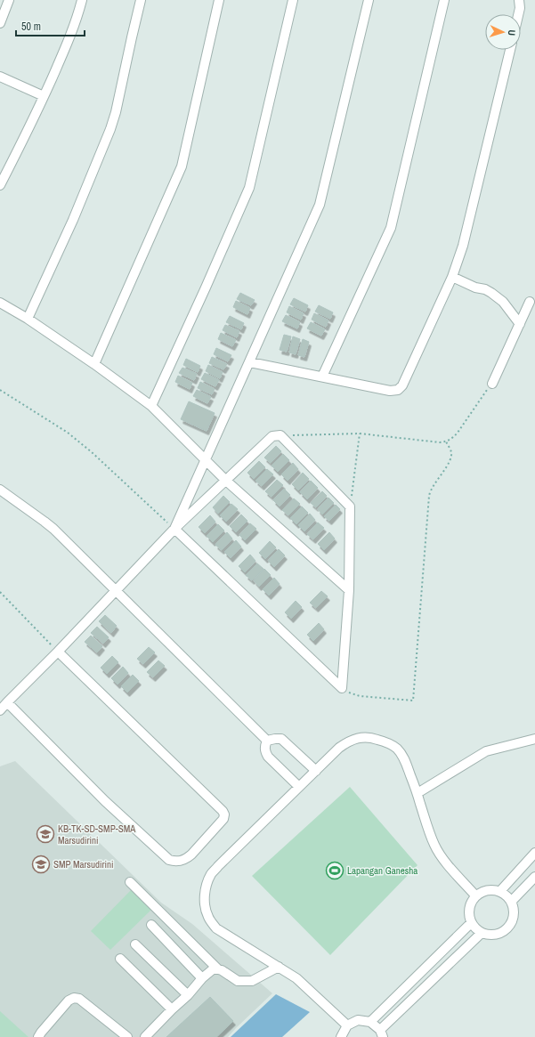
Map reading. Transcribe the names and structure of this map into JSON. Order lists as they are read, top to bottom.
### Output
{
  "places": {
    "school or university": ["KB-TK-SD-SMP-SMA Marsudirini", "SMP Marsudirini"],
    "sports": ["Lapangan Ganesha"]
  },
  "scale_bar": "50 m",
  "north": "right"
}
